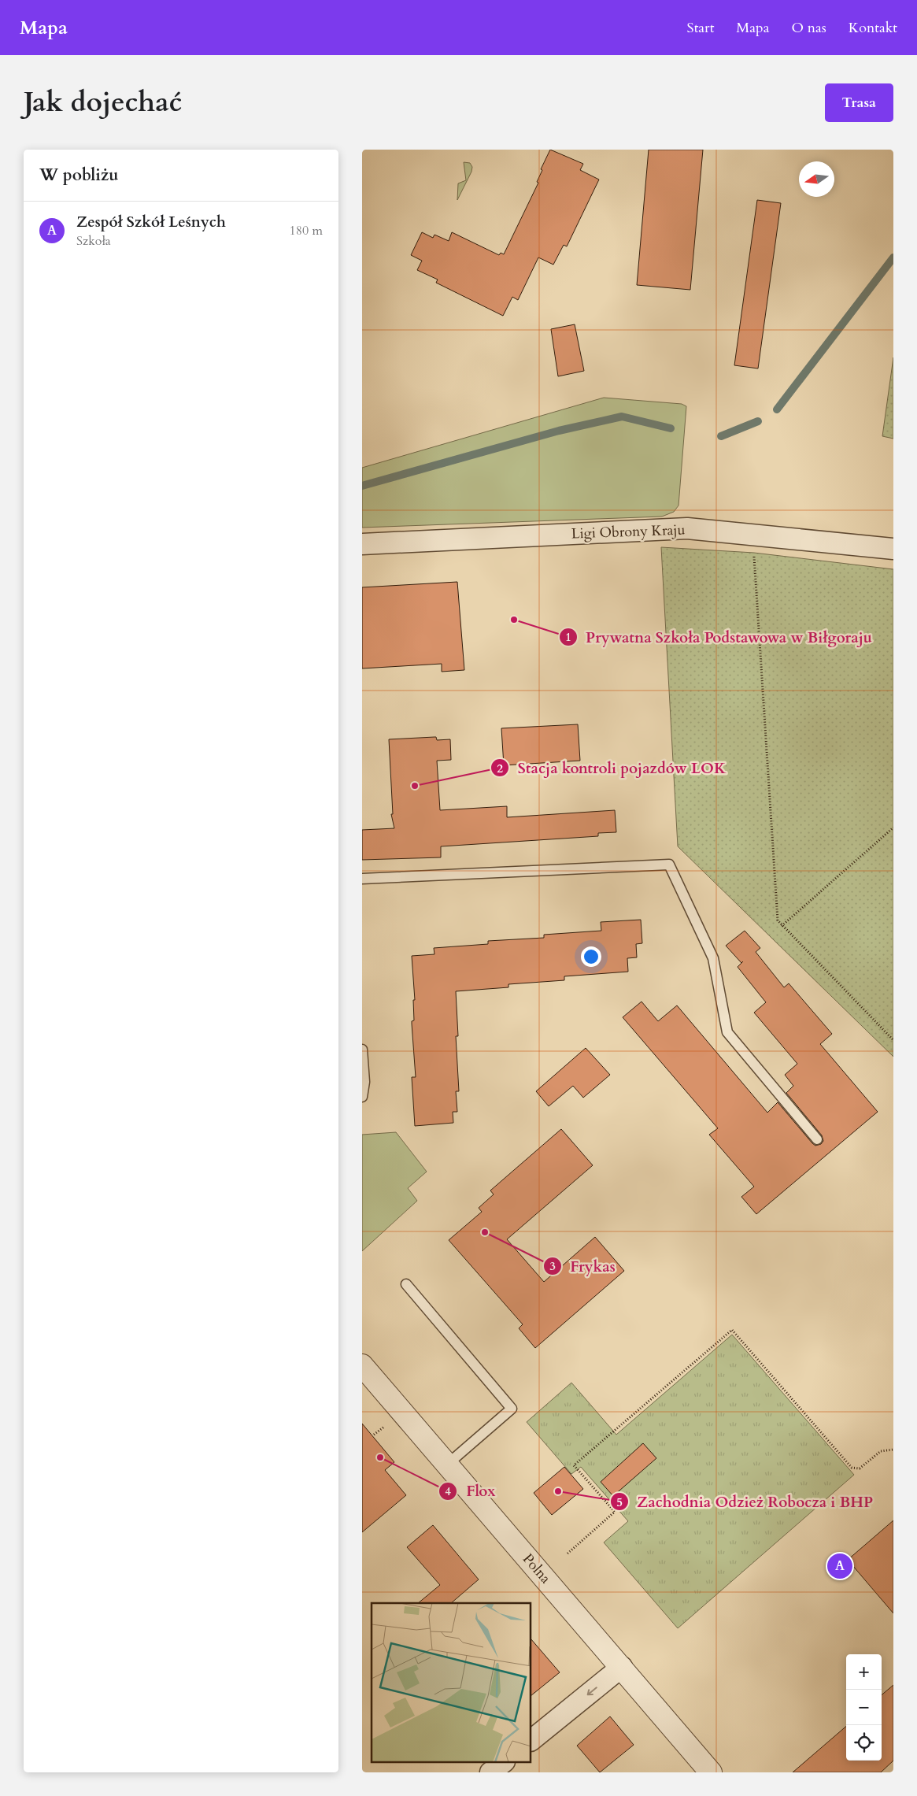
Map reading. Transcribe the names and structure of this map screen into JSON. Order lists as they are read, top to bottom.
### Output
{
  "streets": {
    "street": ["Ligi Obrony Kraju", "Polna"]
  },
  "places": [
    "Prywatna Szkoła Podstawowa w Biłgoraju",
    "Stacja kontroli pojazdów LOK",
    "Frykas",
    "Flox",
    "Zachodnia Odzież Robocza i BHP"
  ],
  "north": "left",
  "page": {
    "header": "Mapa",
    "nav": [
      "Start",
      "Mapa",
      "O nas",
      "Kontakt"
    ],
    "title": "Jak dojechać",
    "buttons": "Trasa",
    "heading": "W pobliżu",
    "list": [
      {
        "mark": "A",
        "name": "Zespół Szkół Leśnych",
        "note": "Szkoła",
        "value": "180 m"
      }
    ],
    "pins": "A",
    "map_buttons": ["+", "−"]
  }
}
